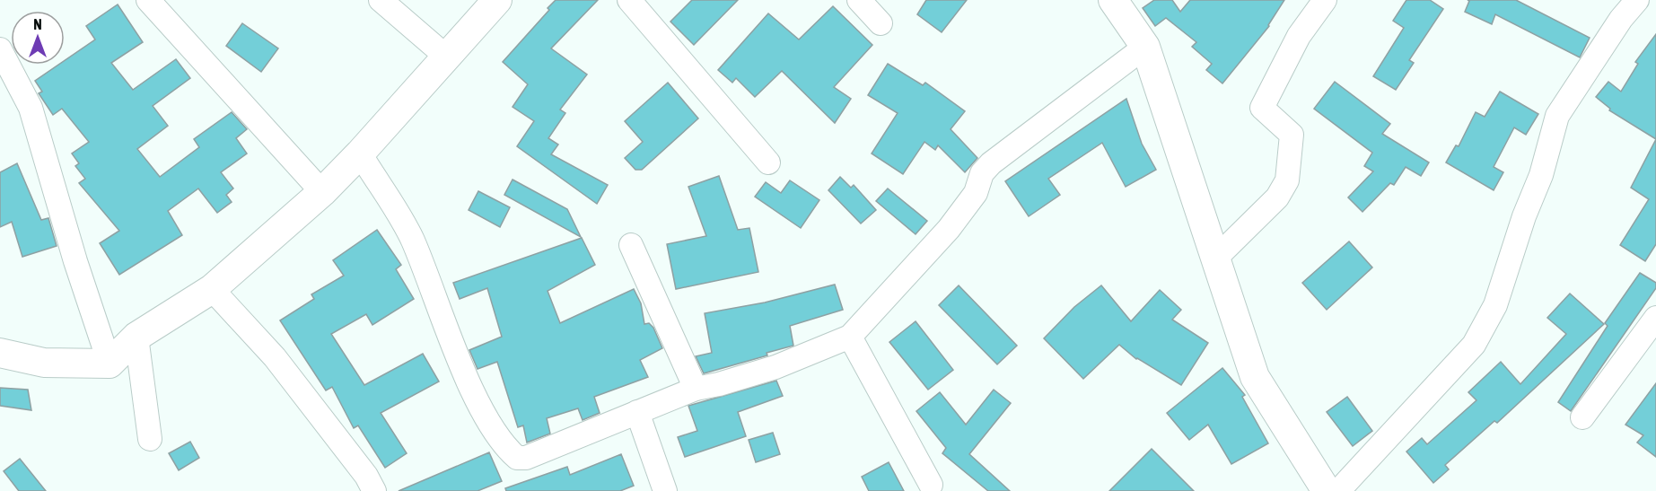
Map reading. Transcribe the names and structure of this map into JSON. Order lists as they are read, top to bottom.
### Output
{
  "north": "top"
}
